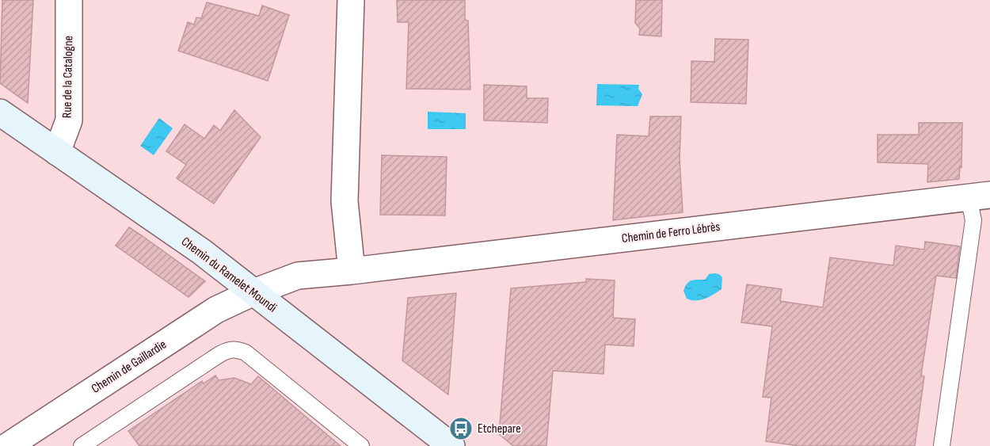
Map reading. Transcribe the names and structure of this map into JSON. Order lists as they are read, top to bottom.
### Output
{
  "streets": {
    "main road": ["Chemin du Ramelet Moundi"],
    "street": ["Rue de la Catalogne", "Chemin de Ferro Lébrès", "Chemin de Gaillardie"]
  },
  "crossings": [
    ["Rue de la Catalogne", "Chemin du Ramelet Moundi"],
    ["Chemin de Ferro Lébrès", "Chemin du Ramelet Moundi"],
    ["Chemin de Ferro Lébrès", "Chemin de Gaillardie"],
    ["Chemin du Ramelet Moundi", "Chemin de Gaillardie"]
  ],
  "places": {
    "bus stop": ["Etchepare"]
  }
}
